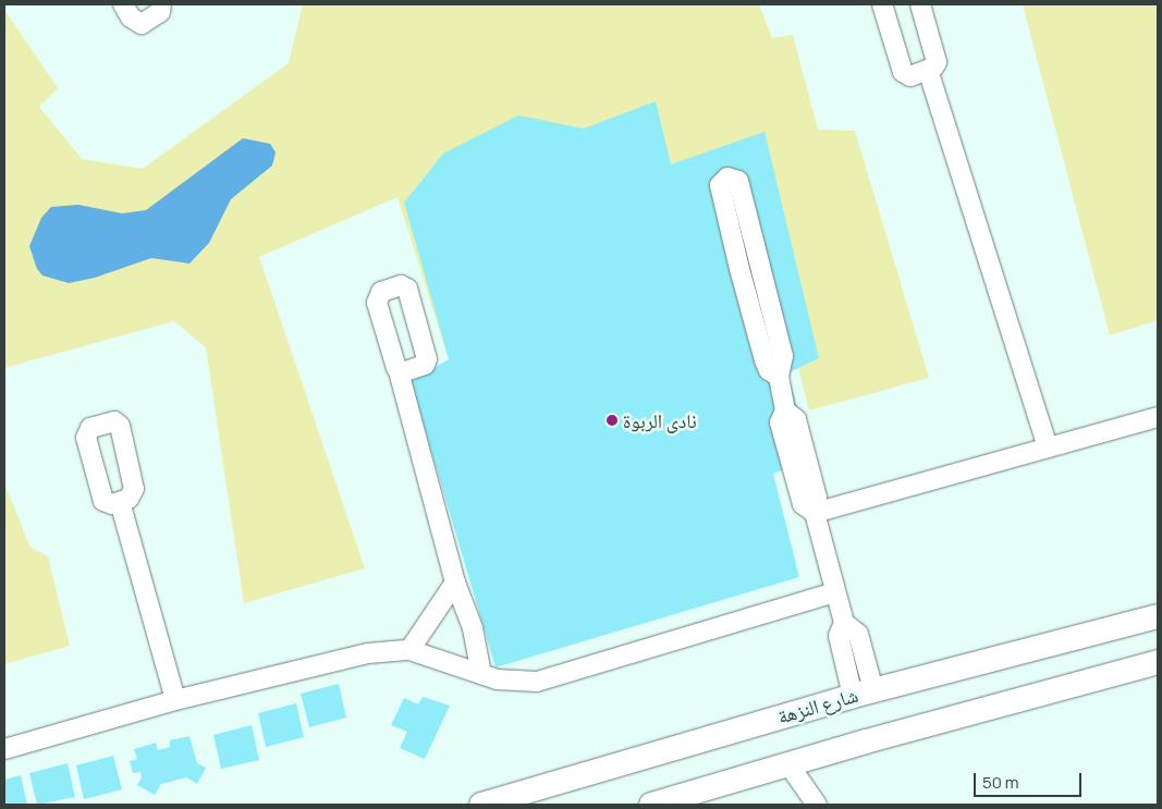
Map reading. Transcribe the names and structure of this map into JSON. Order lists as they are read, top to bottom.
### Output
{
  "streets": {
    "main road": ["شارع النزهة"]
  },
  "places": ["نادى الربوة"],
  "scale_bar": "50 m"
}
